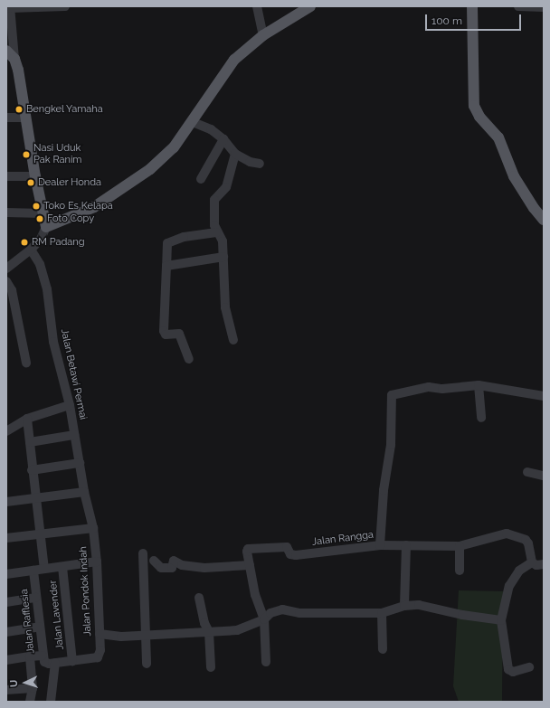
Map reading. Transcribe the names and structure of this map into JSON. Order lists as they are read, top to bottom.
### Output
{
  "streets": {
    "street": [
      "Jalan Betawi Permai",
      "Jalan Rangga",
      "Jalan Pondok Indah",
      "Jalan Lavender",
      "Jalan Rafflesia"
    ]
  },
  "crossings": [
    ["Jalan Betawi Permai", "Jalan Pondok Indah"],
    ["Jalan Pondok Indah", "Jalan Lavender"]
  ],
  "places": [
    "Bengkel Yamaha",
    "Nasi Uduk Pak Ranim",
    "Dealer Honda",
    "Toko Es Kelapa",
    "Foto Copy",
    "RM Padang"
  ],
  "scale_bar": "100 m",
  "north": "left"
}
